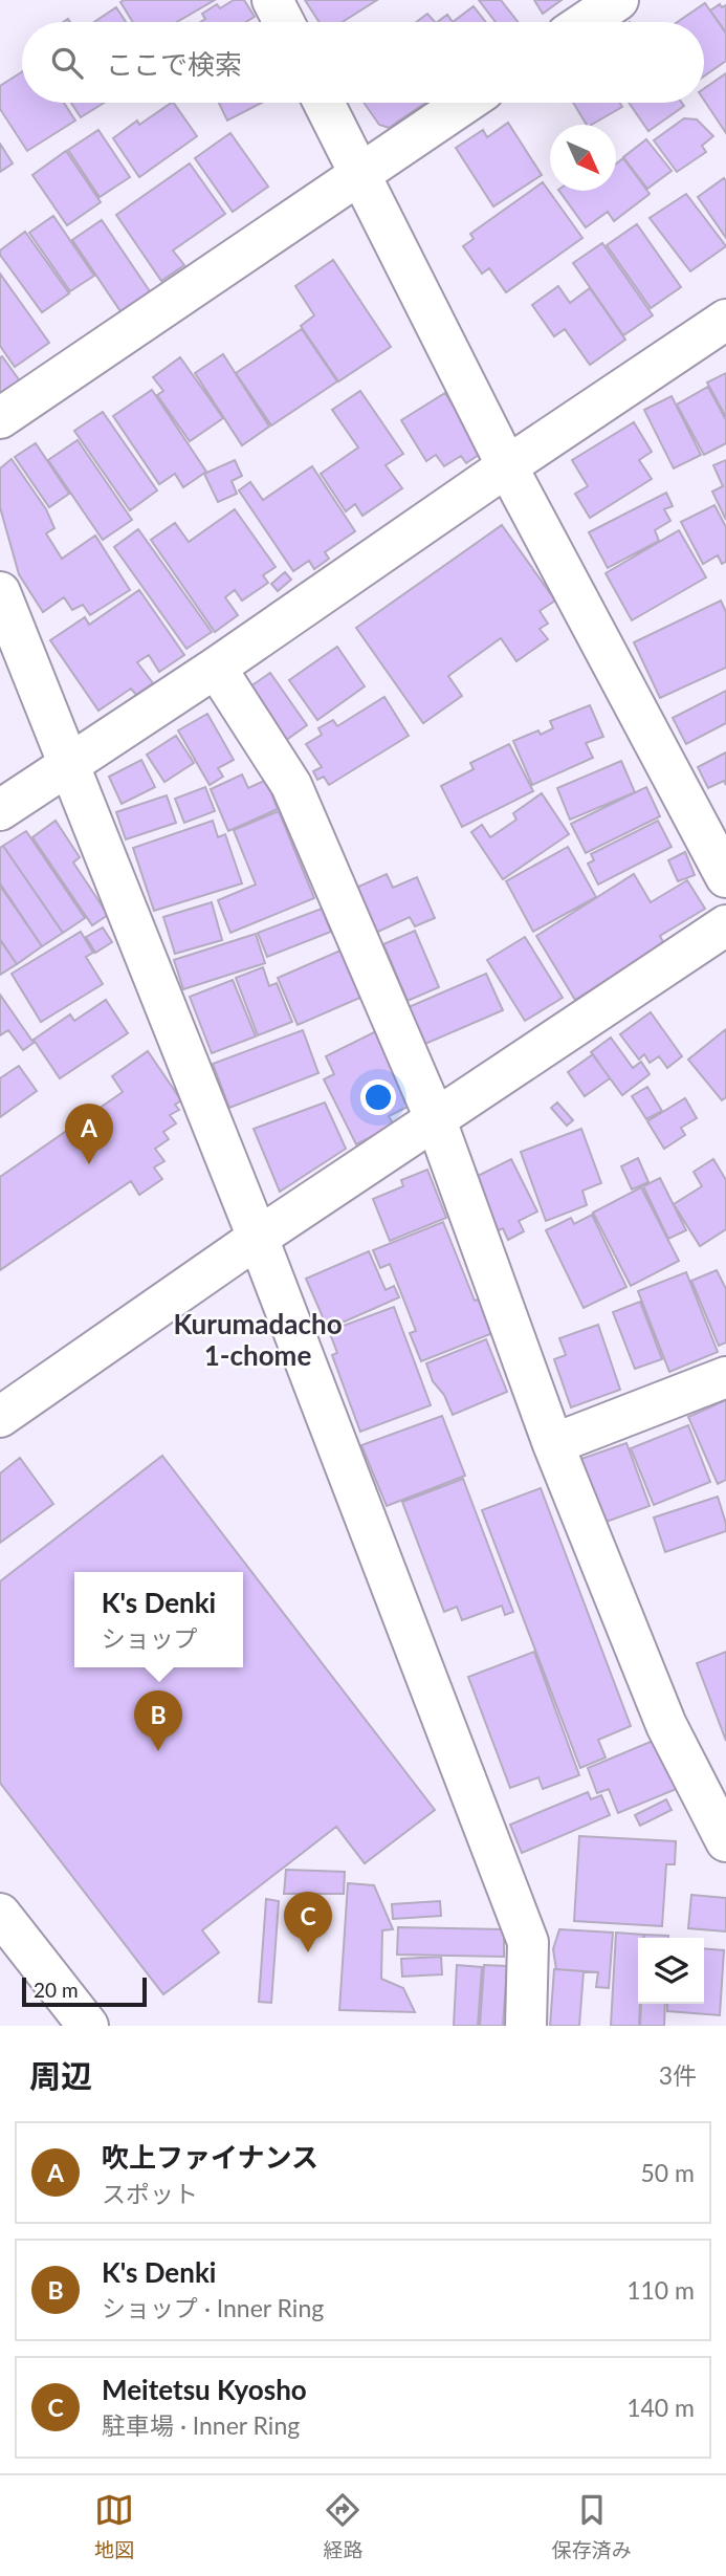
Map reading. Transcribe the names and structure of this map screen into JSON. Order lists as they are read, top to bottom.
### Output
{
  "districts": ["Kurumadacho 1-chome"],
  "scale_bar": "20 m",
  "north": "bottom right",
  "page": {
    "search": "ここで検索",
    "pins": ["A", "B", "C"],
    "popup": ["K's Denki", "ショップ"],
    "scale": "20 m",
    "heading": ["周辺", "3件"],
    "list": [
      {
        "mark": "A",
        "name": "吹上ファイナンス",
        "note": "スポット",
        "value": "50 m"
      },
      {
        "mark": "B",
        "name": "K's Denki",
        "note": "ショップ · Inner Ring",
        "value": "110 m"
      },
      {
        "mark": "C",
        "name": "Meitetsu Kyosho",
        "note": "駐車場 · Inner Ring",
        "value": "140 m"
      }
    ],
    "nav": ["地図", "経路", "保存済み"]
  }
}
